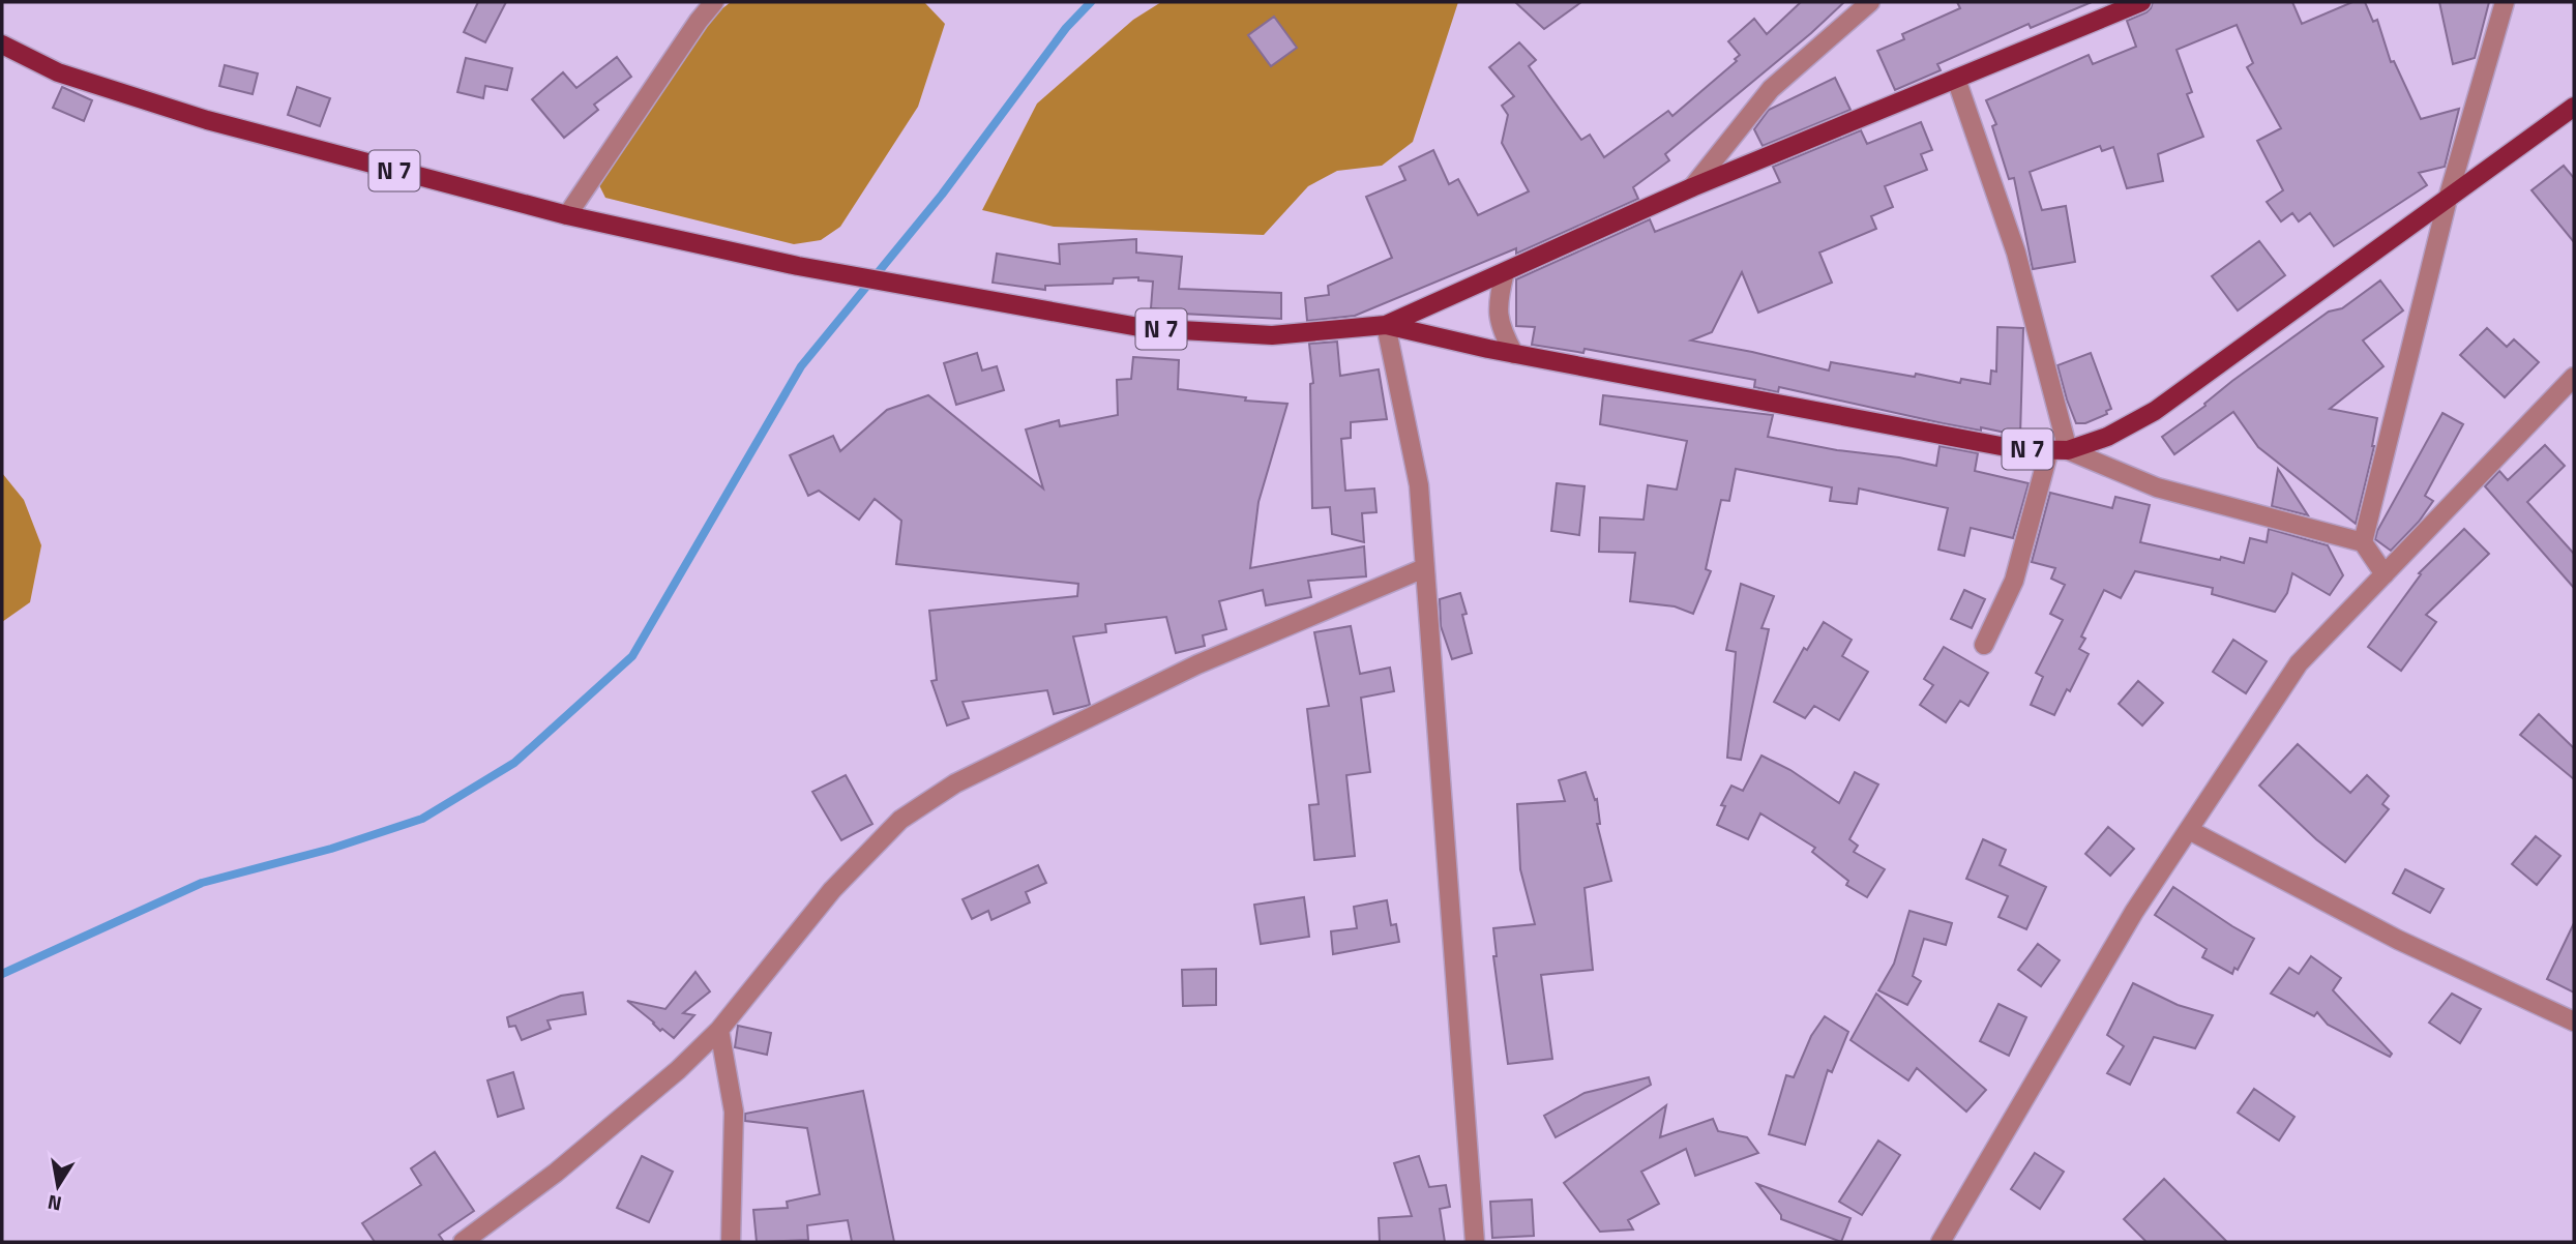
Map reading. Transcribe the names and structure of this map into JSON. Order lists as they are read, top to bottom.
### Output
{
  "streets": {
    "main road": ["N 7"]
  },
  "north": "bottom"
}
